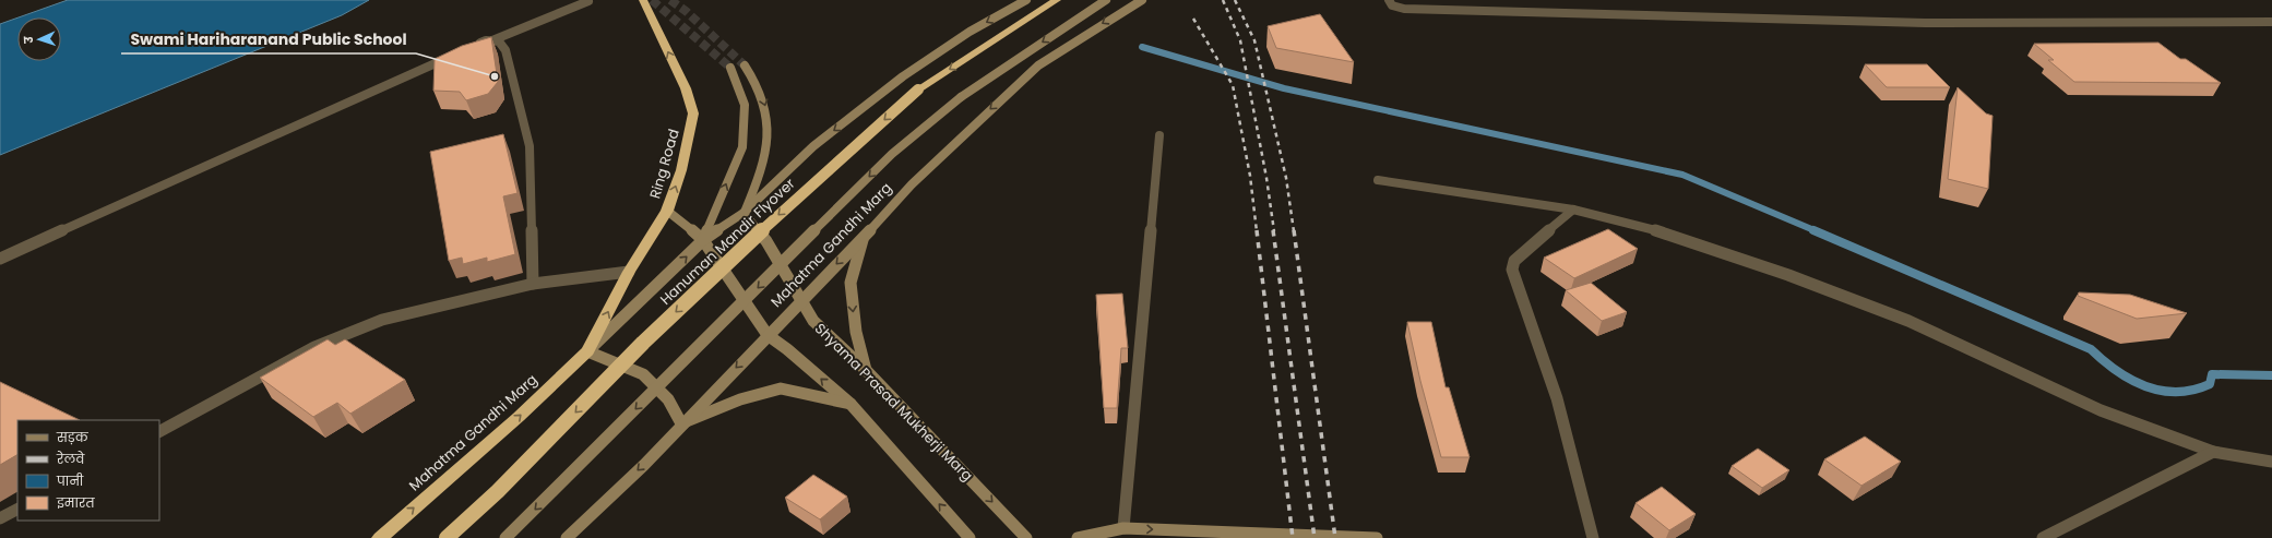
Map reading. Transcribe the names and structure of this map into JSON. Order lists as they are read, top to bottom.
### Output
{
  "streets": {
    "highway": ["Ring Road", "Hanuman Mandir Flyover", "Mahatma Gandhi Marg"],
    "street": ["Shyama Prasad Mukherji Marg"]
  },
  "crossings": [
    ["Ring Road", "Mahatma Gandhi Marg"],
    ["Mahatma Gandhi Marg", "Shyama Prasad Mukherji Marg"]
  ],
  "one_way": ["Ring Road", "Hanuman Mandir Flyover"],
  "places": ["Swami Hariharanand Public School"],
  "legend": [
    "सड़क",
    "रेलवे",
    "पानी",
    "इमारत"
  ],
  "north": "left"
}
